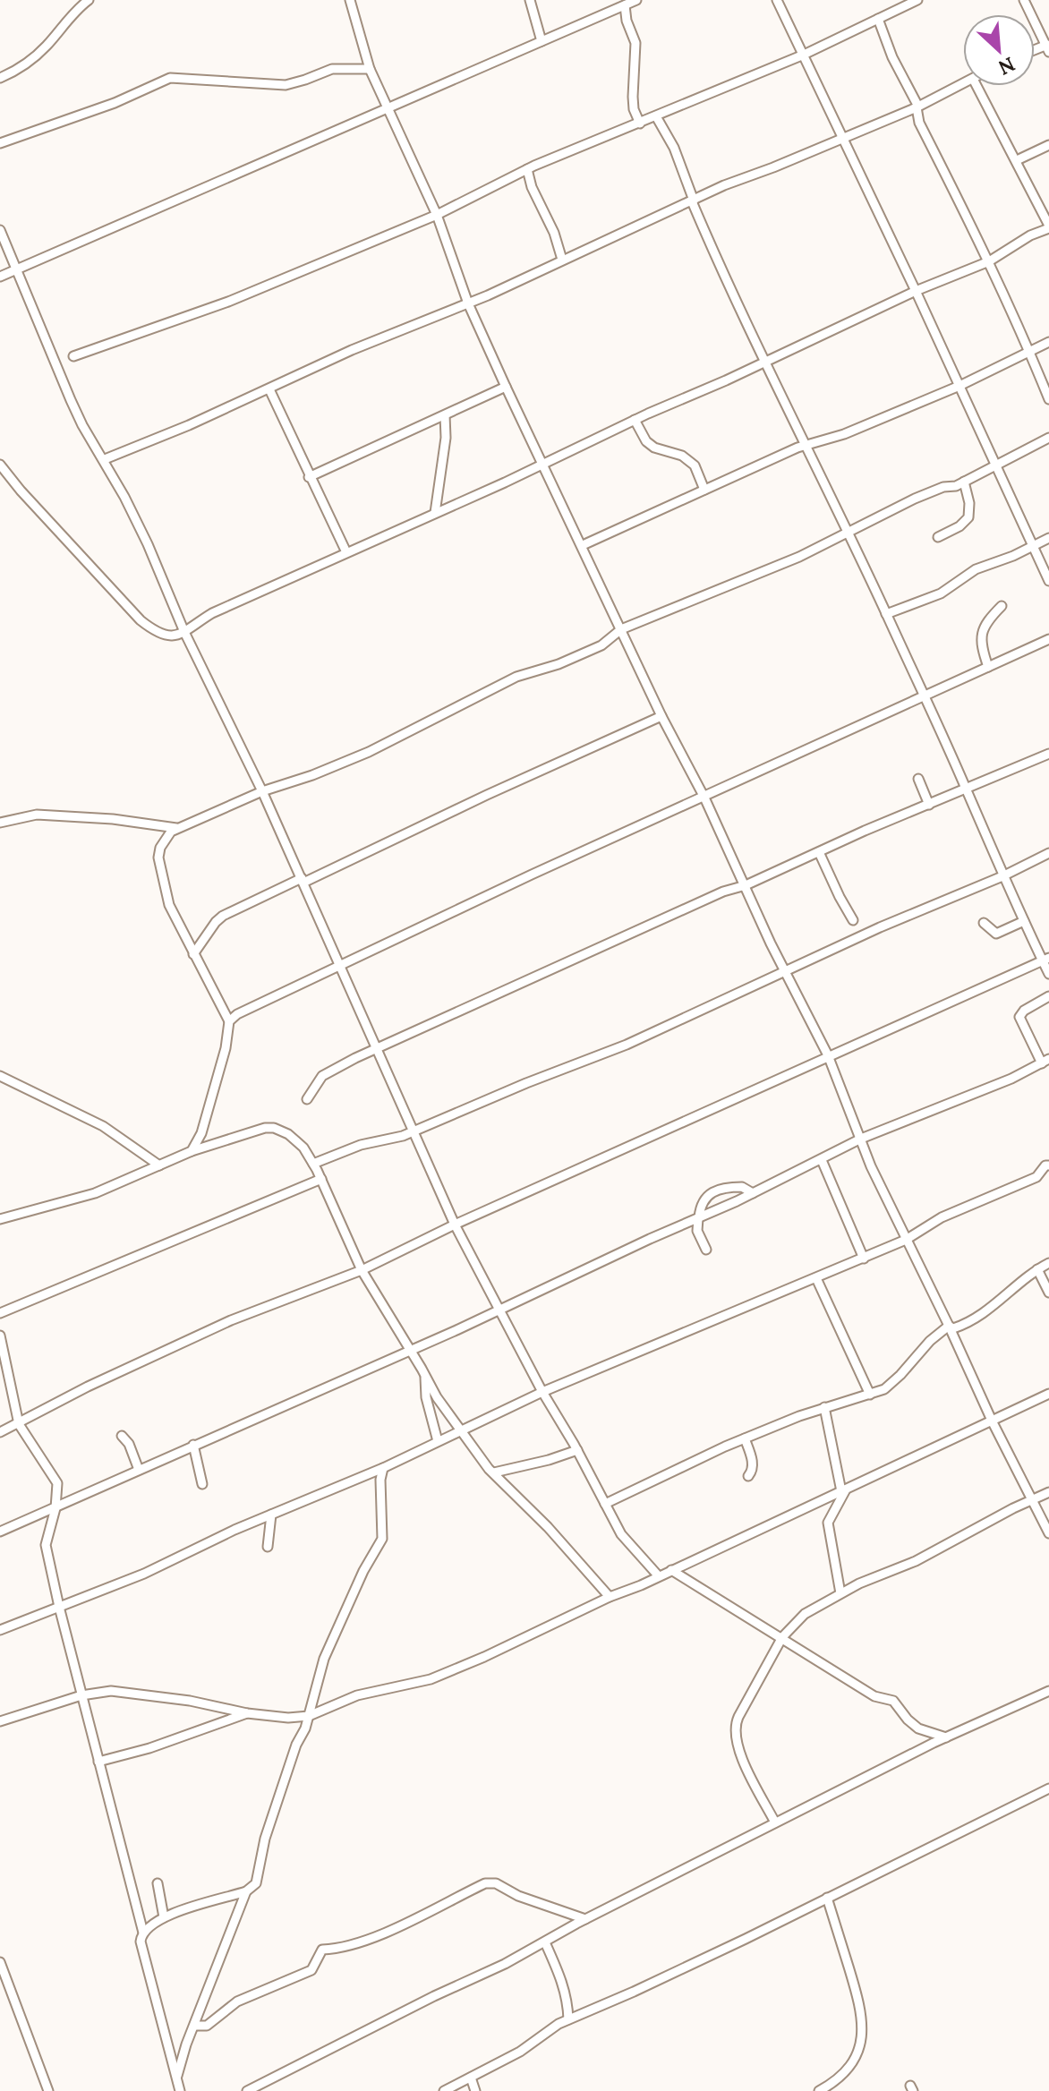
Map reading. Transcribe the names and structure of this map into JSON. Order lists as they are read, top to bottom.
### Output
{
  "north": "bottom right"
}
